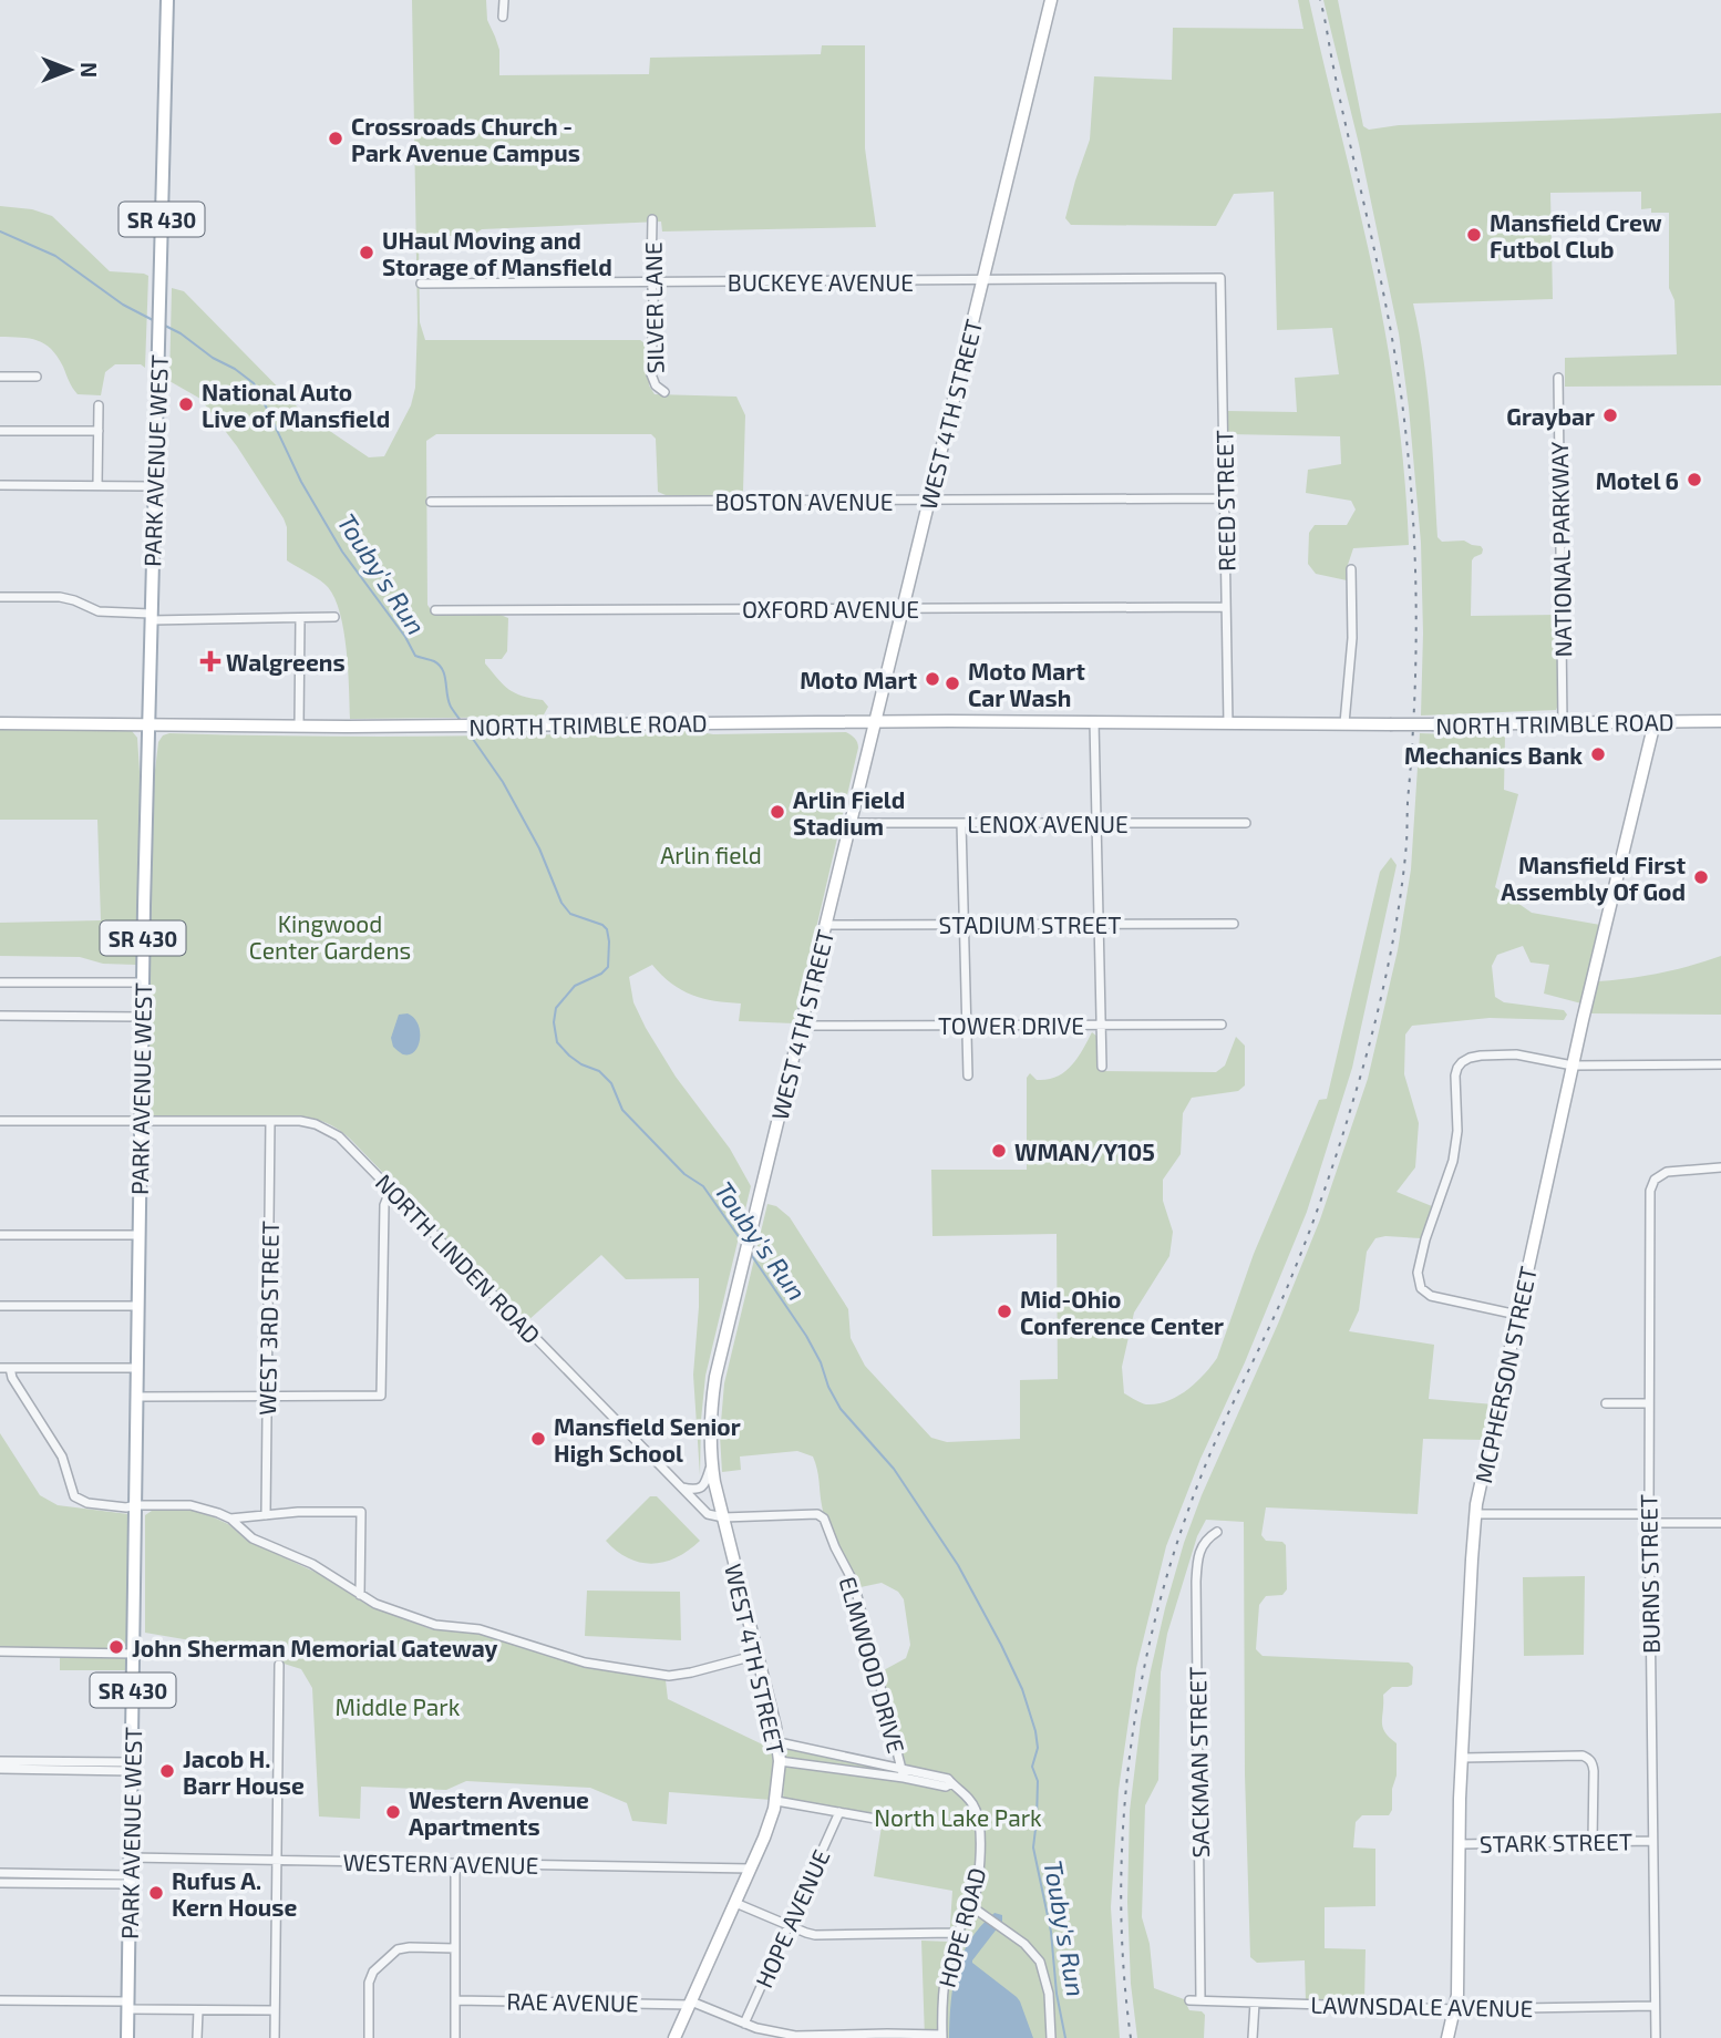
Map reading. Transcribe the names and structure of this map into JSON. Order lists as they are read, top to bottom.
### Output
{
  "streets": {
    "main road": [
      "SR 430",
      "WEST 4TH STREET",
      "PARK AVENUE WEST",
      "NORTH TRIMBLE ROAD",
      "MCPHERSON STREET"
    ],
    "street": [
      "BUCKEYE AVENUE",
      "SILVER LANE",
      "BOSTON AVENUE",
      "REED STREET",
      "NATIONAL PARKWAY",
      "OXFORD AVENUE",
      "LENOX AVENUE",
      "STADIUM STREET",
      "TOWER DRIVE",
      "NORTH LINDEN ROAD",
      "WEST 3RD STREET",
      "BURNS STREET",
      "ELMWOOD DRIVE",
      "SACKMAN STREET",
      "STARK STREET",
      "WESTERN AVENUE",
      "HOPE AVENUE",
      "HOPE ROAD",
      "RAE AVENUE",
      "LAWNSDALE AVENUE"
    ]
  },
  "crossings": [
    ["BUCKEYE AVENUE", "SILVER LANE"],
    ["BUCKEYE AVENUE", "WEST 4TH STREET"],
    ["BUCKEYE AVENUE", "REED STREET"],
    ["WEST 4TH STREET", "BOSTON AVENUE"],
    ["WEST 4TH STREET", "OXFORD AVENUE"],
    ["WEST 4TH STREET", "NORTH TRIMBLE ROAD"],
    ["WEST 4TH STREET", "LENOX AVENUE"],
    ["WEST 4TH STREET", "STADIUM STREET"],
    ["WEST 4TH STREET", "TOWER DRIVE"],
    ["WEST 4TH STREET", "NORTH LINDEN ROAD"],
    ["WEST 4TH STREET", "ELMWOOD DRIVE"],
    ["WEST 4TH STREET", "WESTERN AVENUE"],
    ["WEST 4TH STREET", "RAE AVENUE"],
    ["PARK AVENUE WEST", "NORTH TRIMBLE ROAD"],
    ["PARK AVENUE WEST", "NORTH LINDEN ROAD"],
    ["PARK AVENUE WEST", "WESTERN AVENUE"],
    ["BOSTON AVENUE", "REED STREET"],
    ["REED STREET", "OXFORD AVENUE"],
    ["REED STREET", "NORTH TRIMBLE ROAD"],
    ["NATIONAL PARKWAY", "NORTH TRIMBLE ROAD"],
    ["NORTH TRIMBLE ROAD", "MCPHERSON STREET"],
    ["NORTH LINDEN ROAD", "WEST 3RD STREET"],
    ["NORTH LINDEN ROAD", "ELMWOOD DRIVE"],
    ["MCPHERSON STREET", "STARK STREET"],
    ["MCPHERSON STREET", "LAWNSDALE AVENUE"],
    ["BURNS STREET", "STARK STREET"],
    ["BURNS STREET", "LAWNSDALE AVENUE"],
    ["ELMWOOD DRIVE", "HOPE ROAD"],
    ["SACKMAN STREET", "LAWNSDALE AVENUE"],
    ["HOPE AVENUE", "RAE AVENUE"],
    ["HOPE ROAD", "RAE AVENUE"]
  ],
  "water": ["Touby's Run"],
  "parks": [
    "Arlin field",
    "Kingwood Center Gardens",
    "Middle Park",
    "North Lake Park"
  ],
  "places": {
    "other": [
      "Crossroads Church - Park Avenue Campus",
      "Mansfield Crew Futbol Club",
      "UHaul Moving and Storage of Mansfield",
      "National Auto Live of Mansfield",
      "Graybar",
      "Motel 6",
      "Moto Mart",
      "Moto Mart Car Wash",
      "Mechanics Bank",
      "Arlin Field Stadium",
      "Mansfield First Assembly Of God",
      "WMAN/Y105",
      "Mid-Ohio Conference Center",
      "Mansfield Senior High School",
      "John Sherman Memorial Gateway",
      "Jacob H. Barr House",
      "Western Avenue Apartments",
      "Rufus A. Kern House"
    ],
    "health": ["Walgreens"]
  },
  "north": "right"
}
